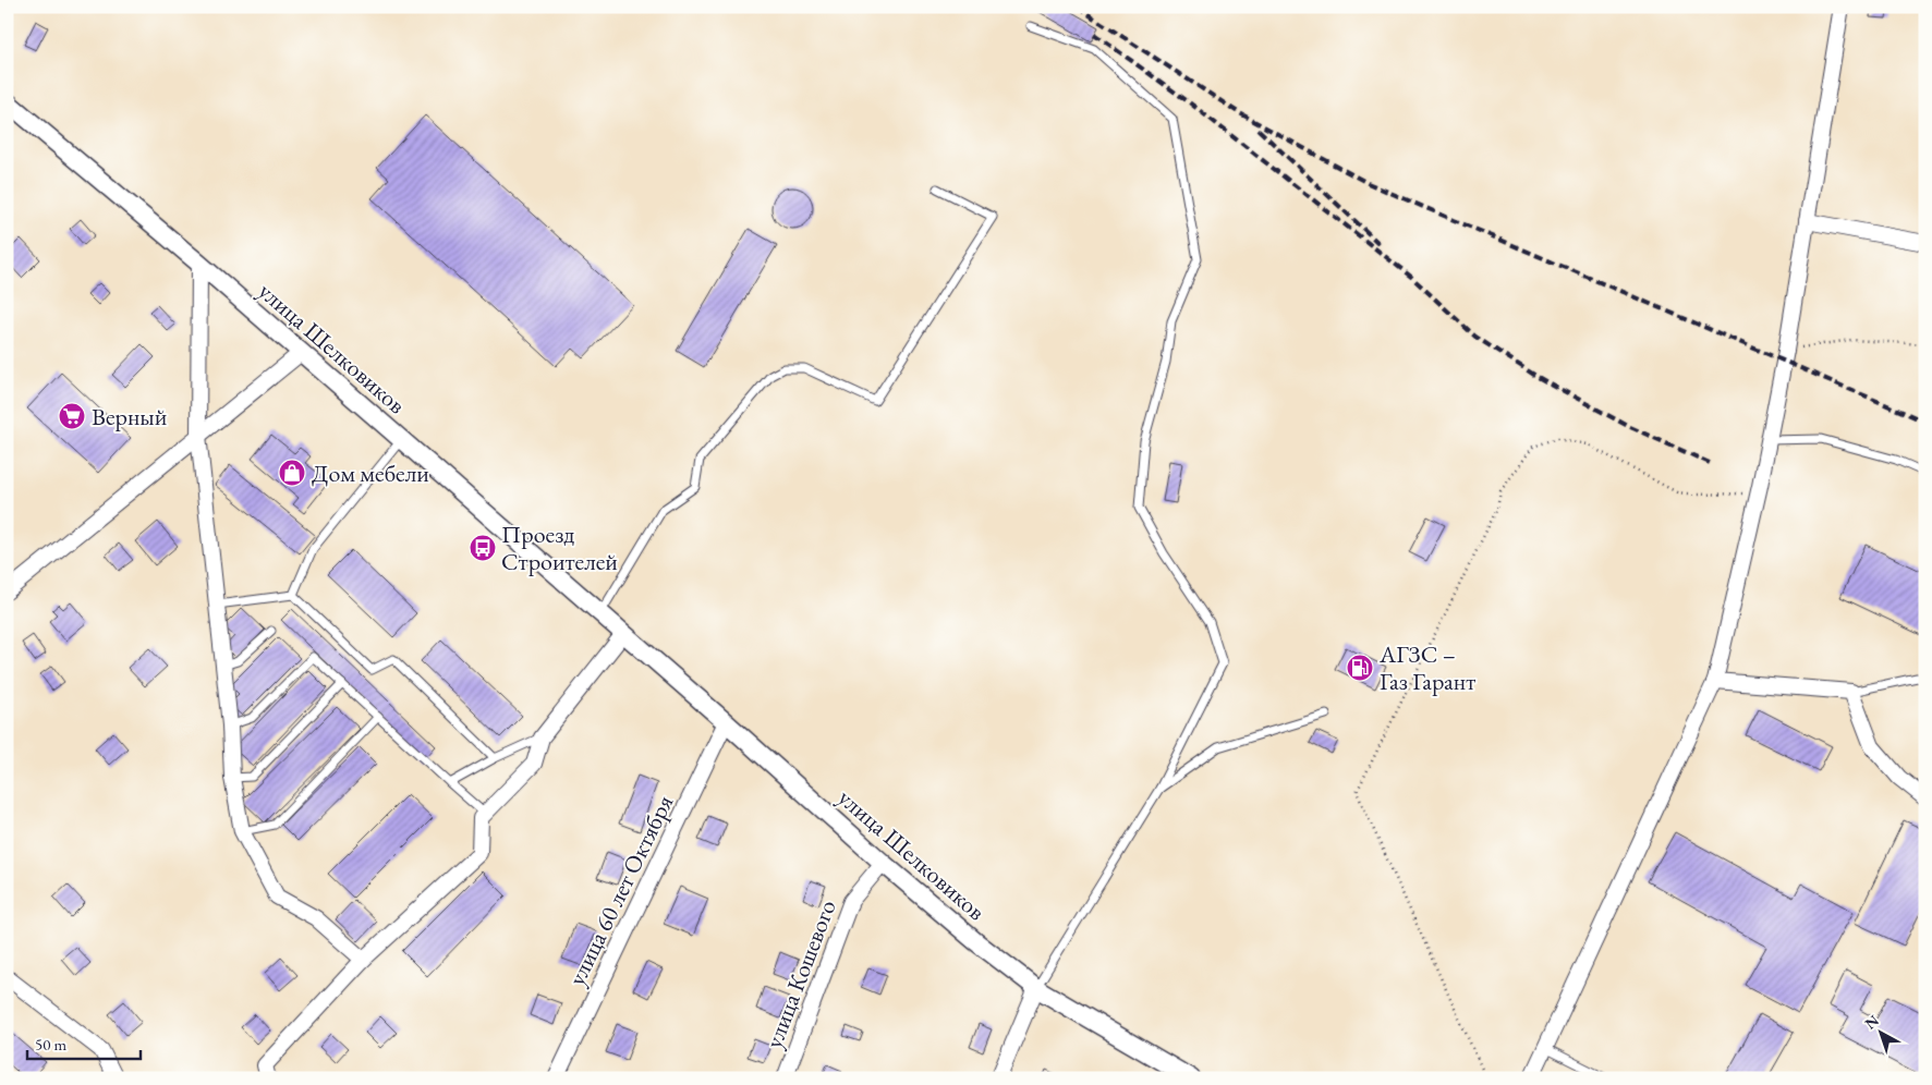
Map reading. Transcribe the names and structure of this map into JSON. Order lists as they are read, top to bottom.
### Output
{
  "streets": {
    "street": ["улица Шелковиков", "улица 60 лет Октября", "улица Кошевого"]
  },
  "crossings": [
    ["улица Шелковиков", "улица 60 лет Октября"],
    ["улица Шелковиков", "улица Кошевого"]
  ],
  "places": {
    "supermarket": ["Верный"],
    "shop": ["Дом мебели"],
    "bus stop": ["Проезд Строителей"],
    "fuel station": ["АГЗС – Газ Гарант"]
  },
  "scale_bar": "50 m",
  "north": "top left"
}
